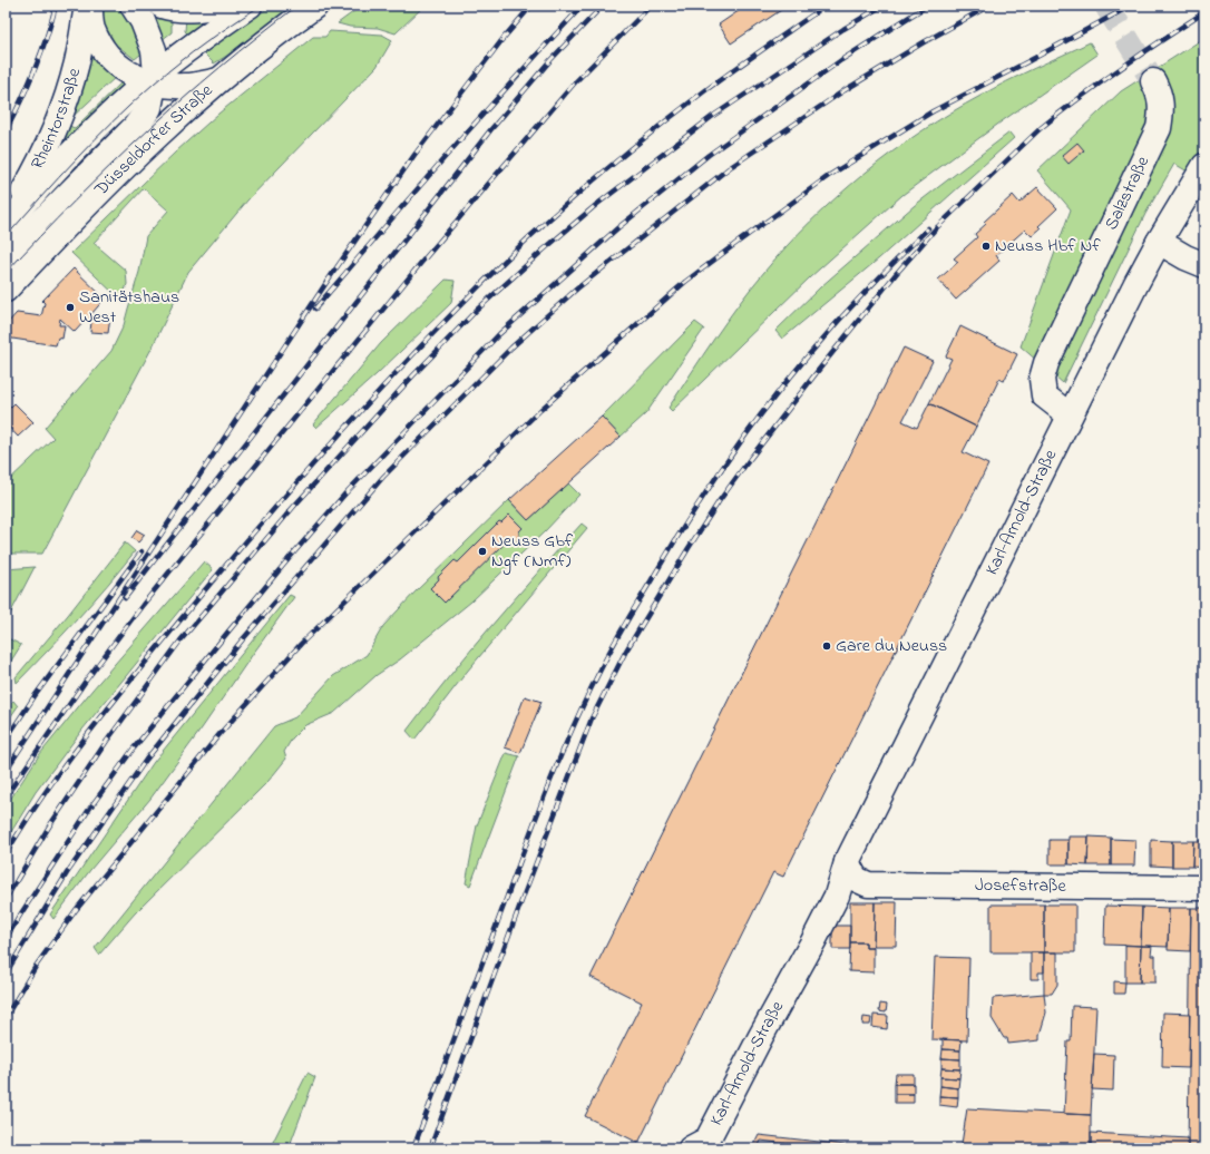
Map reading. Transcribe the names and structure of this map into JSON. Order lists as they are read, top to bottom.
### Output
{
  "streets": {
    "street": [
      "Rheintorstraße",
      "Düsseldorfer Straße",
      "Salzstraße",
      "Karl-Arnold-Straße",
      "Josefstraße"
    ]
  },
  "crossings": [
    ["Rheintorstraße", "Düsseldorfer Straße"],
    ["Salzstraße", "Karl-Arnold-Straße"],
    ["Karl-Arnold-Straße", "Josefstraße"]
  ],
  "places": [
    "Neuss Hbf Nf",
    "Sanitätshaus West",
    "Neuss Gbf Ngf (Nmf)",
    "Gare du Neuss"
  ]
}
